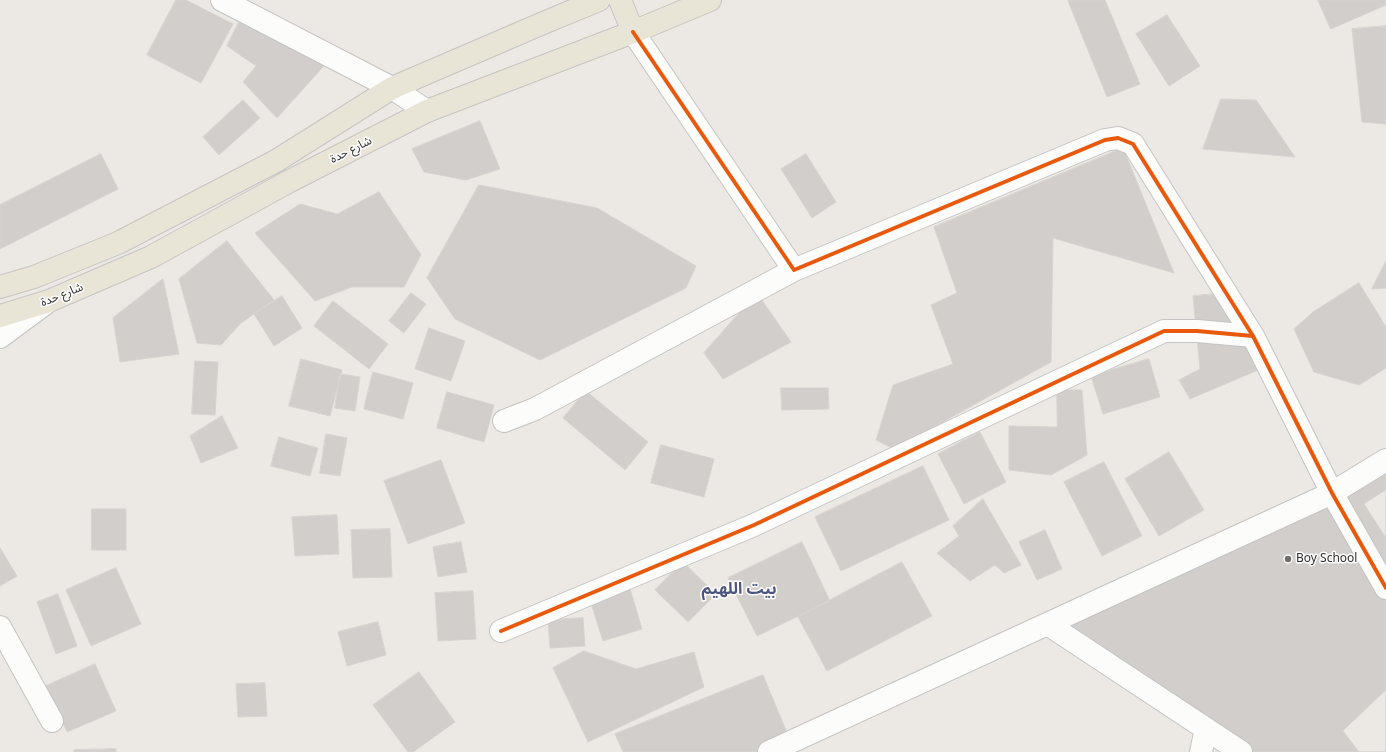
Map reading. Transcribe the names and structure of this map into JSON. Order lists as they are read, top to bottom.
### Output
{
  "streets": {
    "main road": ["شارع حدة"]
  },
  "districts": ["بيت اللهيم"],
  "places": ["Boy School"]
}
